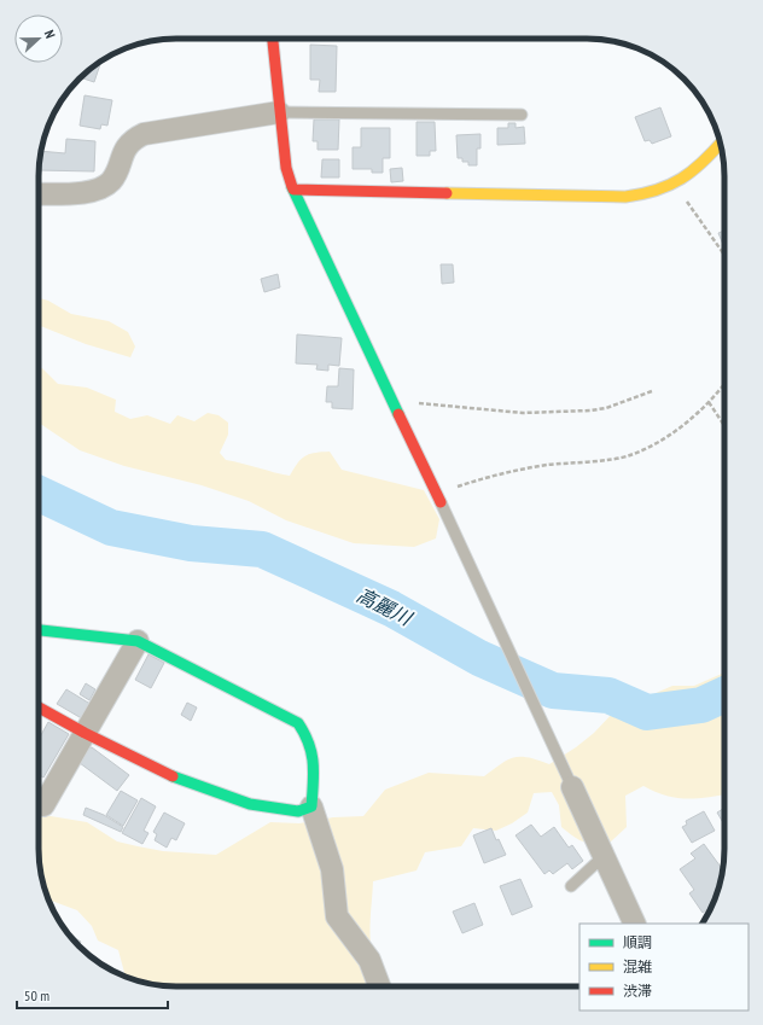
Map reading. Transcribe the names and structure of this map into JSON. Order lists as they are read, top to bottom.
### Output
{
  "water": ["高麗川"],
  "legend": ["順調", "混雑", "渋滞"],
  "scale_bar": "50 m",
  "north": "right"
}
